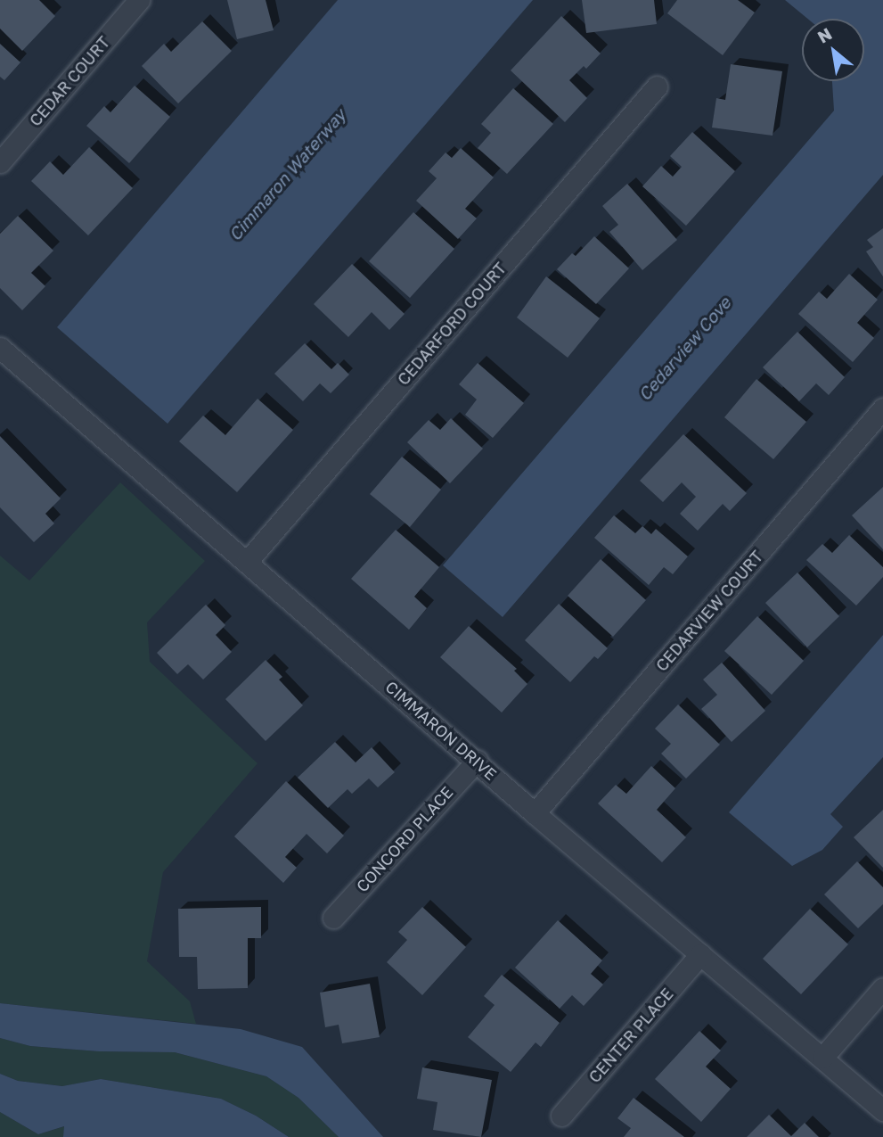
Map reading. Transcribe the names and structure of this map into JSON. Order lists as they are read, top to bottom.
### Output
{
  "streets": {
    "street": [
      "CEDAR COURT",
      "CEDARFORD COURT",
      "CEDARVIEW COURT",
      "CIMMARON DRIVE",
      "CONCORD PLACE",
      "CENTER PLACE"
    ]
  },
  "crossings": [
    ["CEDARFORD COURT", "CIMMARON DRIVE"],
    ["CEDARVIEW COURT", "CIMMARON DRIVE"],
    ["CIMMARON DRIVE", "CONCORD PLACE"],
    ["CIMMARON DRIVE", "CENTER PLACE"]
  ],
  "water": ["Cimmaron Waterway", "Cedarview Cove"],
  "north": "top left"
}
